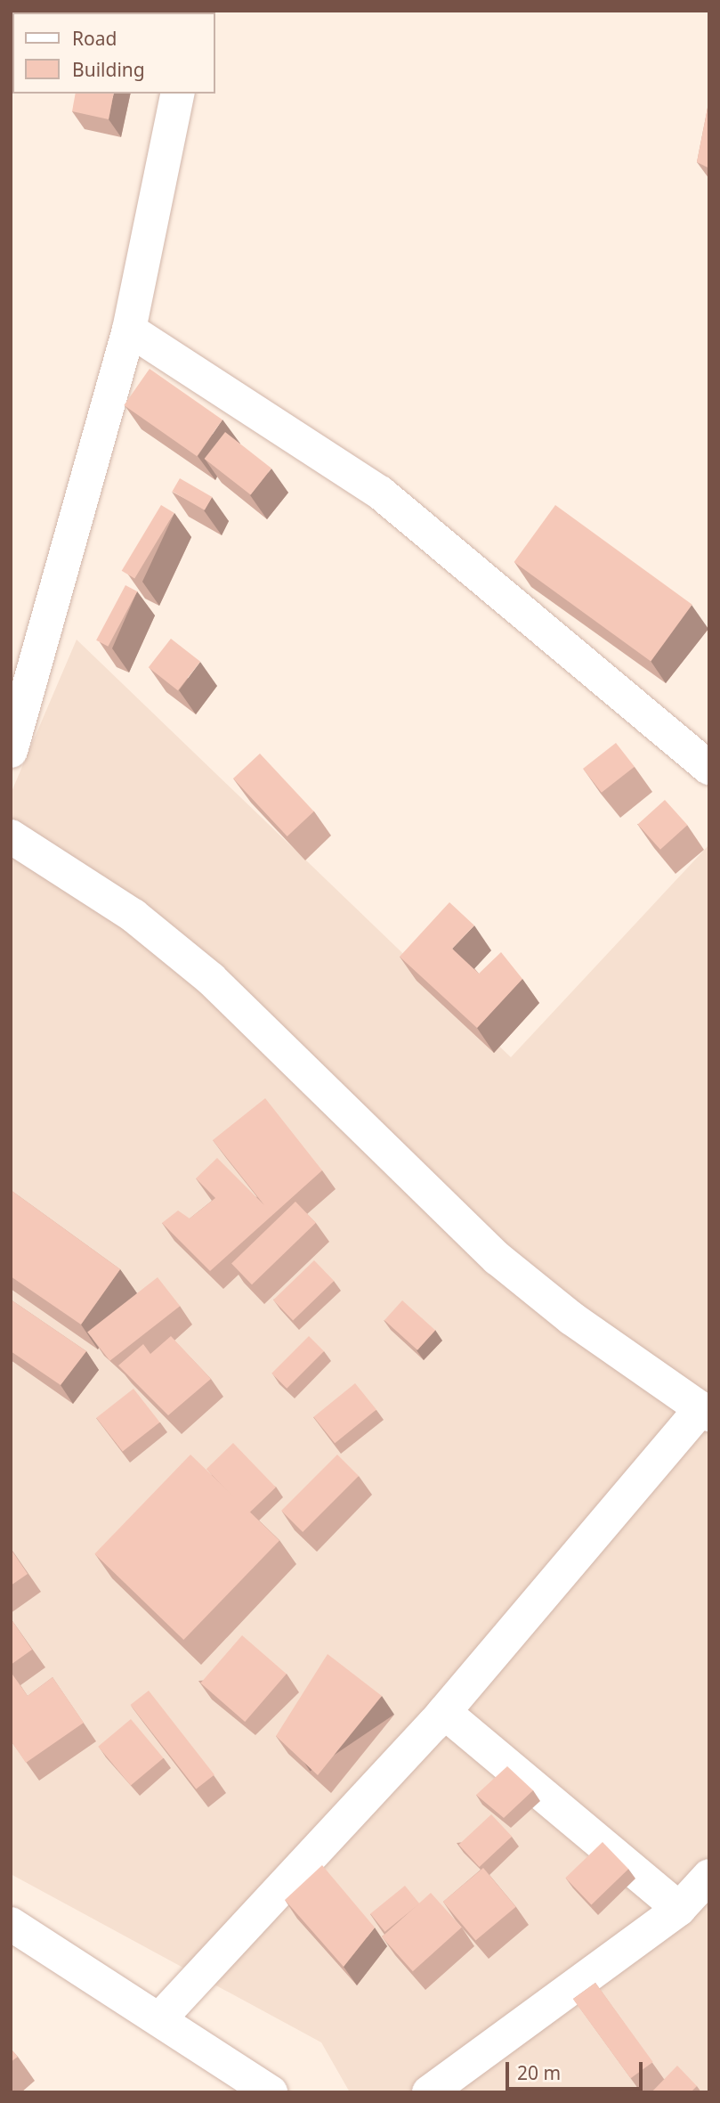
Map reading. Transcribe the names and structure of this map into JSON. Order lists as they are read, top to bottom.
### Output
{
  "legend": ["Road", "Building"],
  "scale_bar": "20 m"
}
